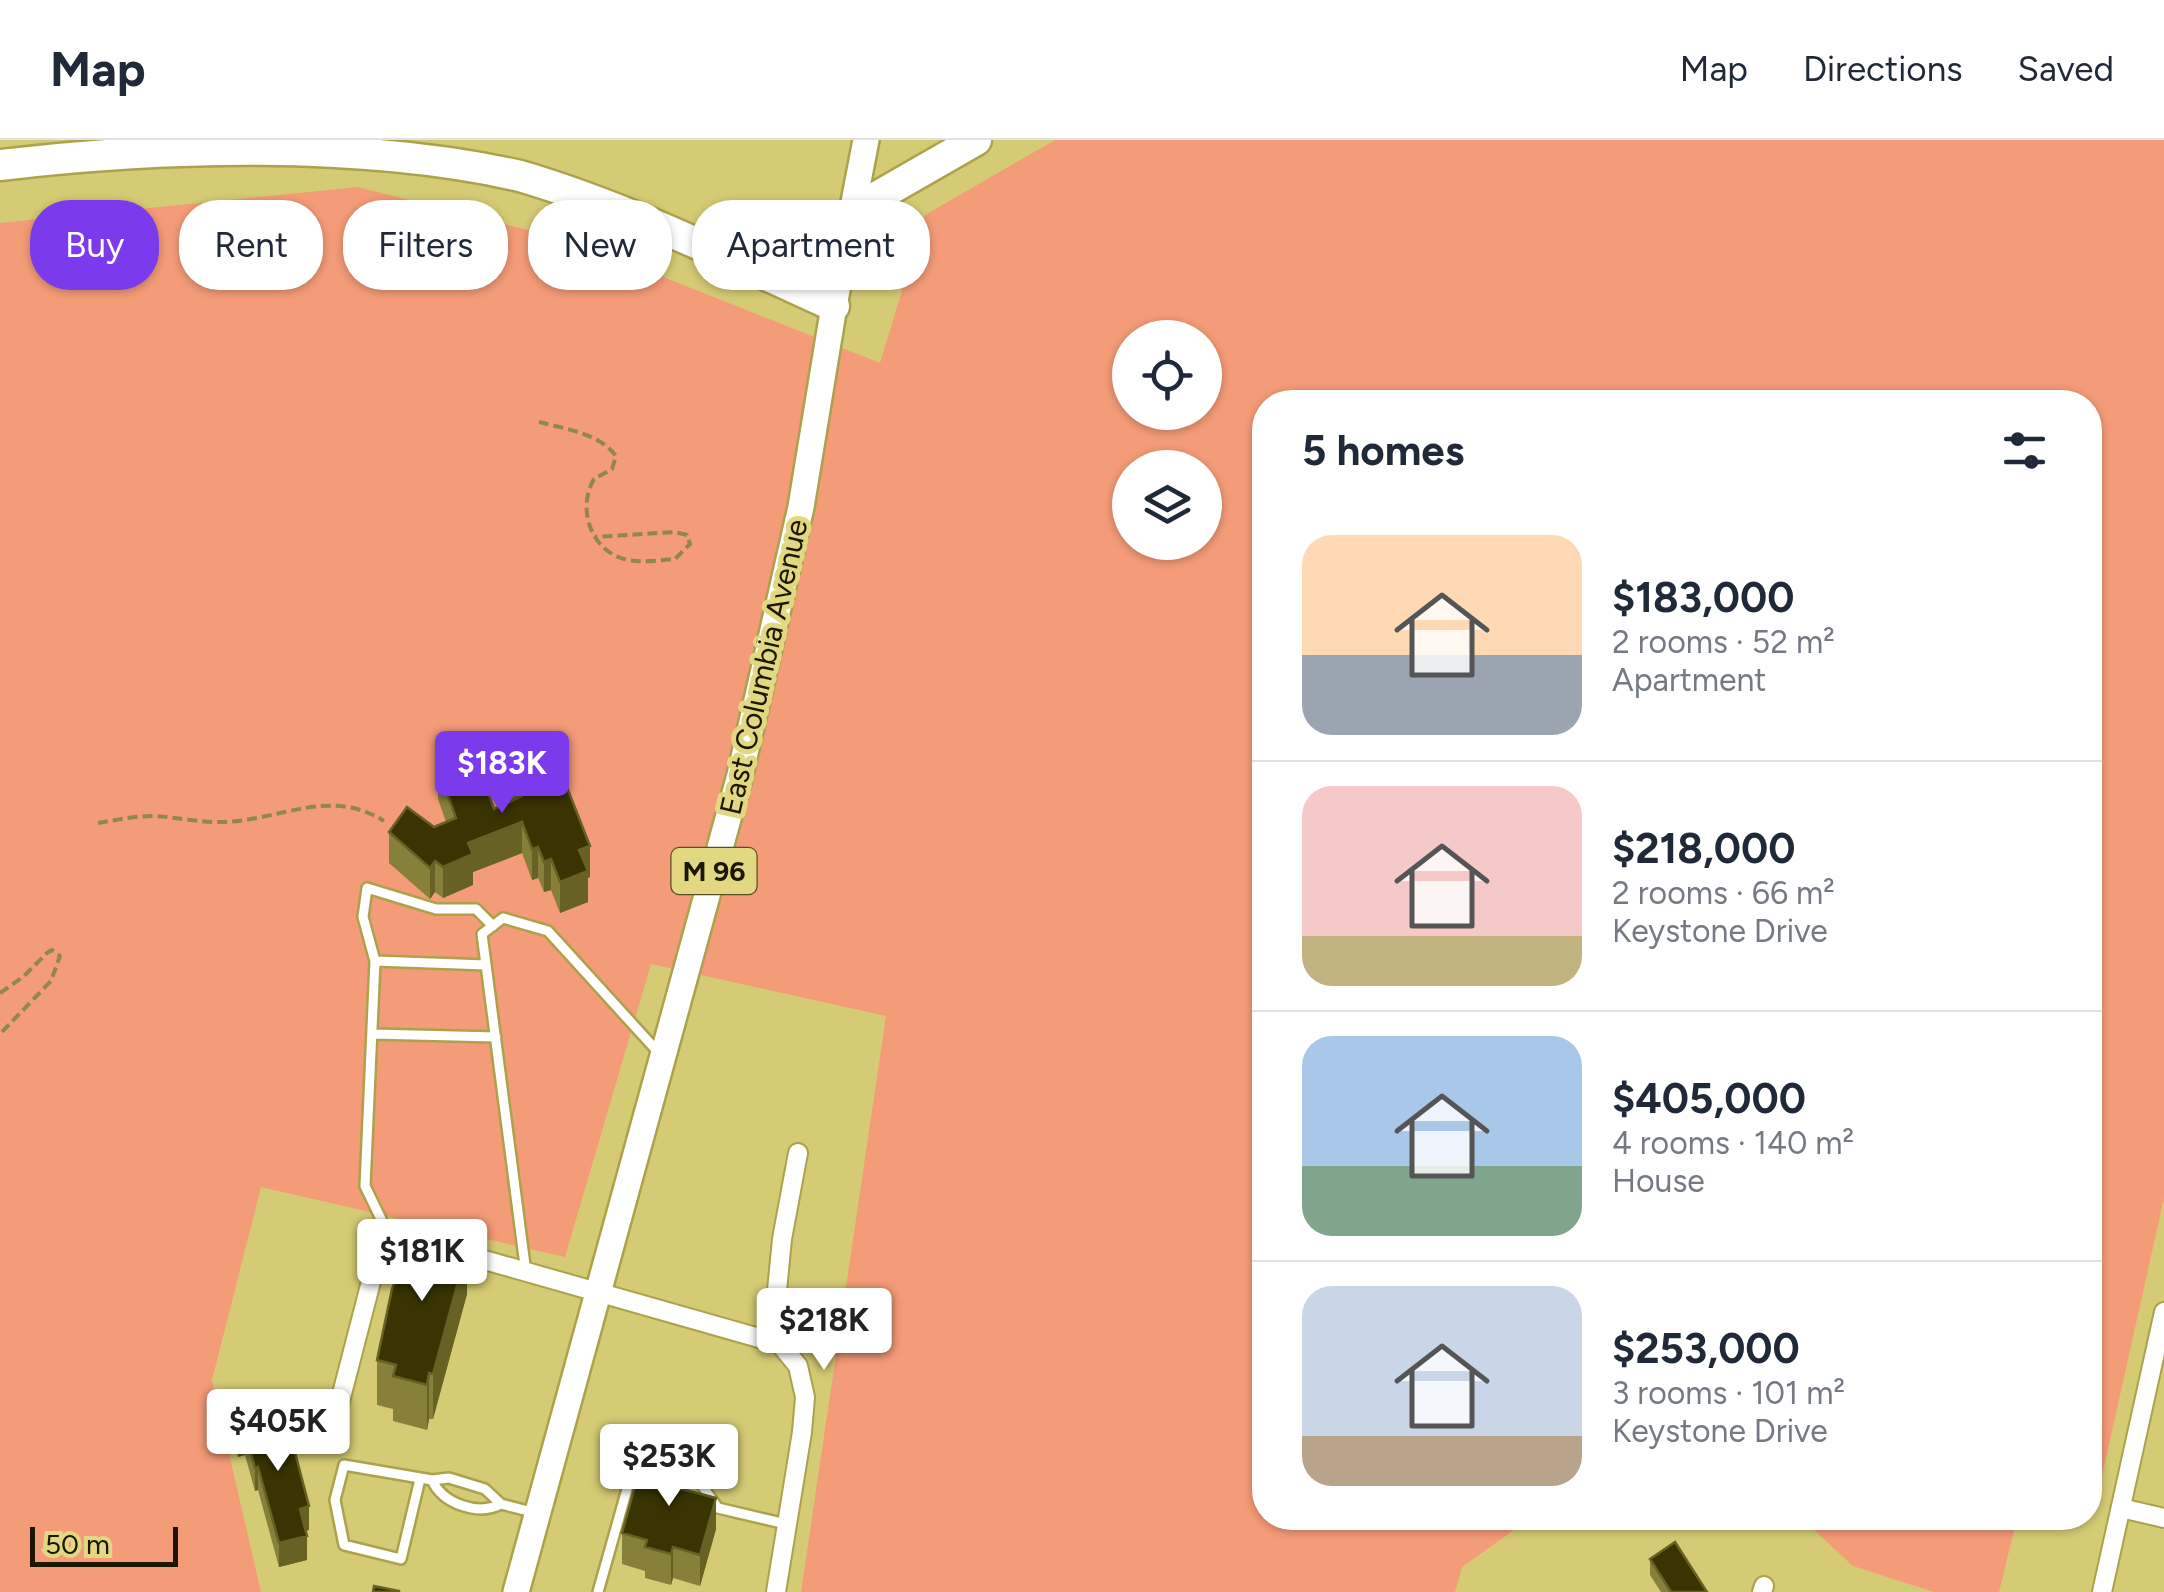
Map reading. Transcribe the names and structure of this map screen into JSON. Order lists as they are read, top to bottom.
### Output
{
  "streets": {
    "main road": ["East Columbia Avenue", "M 96"]
  },
  "scale_bar": "50 m",
  "page": {
    "header": "Map",
    "nav": ["Map", "Directions", "Saved"],
    "chip": [
      "Buy",
      "Rent",
      "Filters",
      "New",
      "Apartment"
    ],
    "heading": "5 homes",
    "list": [
      {
        "name": "$183,000",
        "note": "2 rooms · 52 m² · Apartment"
      },
      {
        "name": "$218,000",
        "note": "2 rooms · 66 m² · Keystone Drive"
      },
      {
        "name": "$405,000",
        "note": "4 rooms · 140 m² · House"
      },
      {
        "name": "$253,000",
        "note": "3 rooms · 101 m² · Keystone Drive"
      }
    ],
    "price": [
      "$183K",
      "$181K",
      "$218K",
      "$405K",
      "$253K"
    ],
    "scale": "50 m"
  }
}
